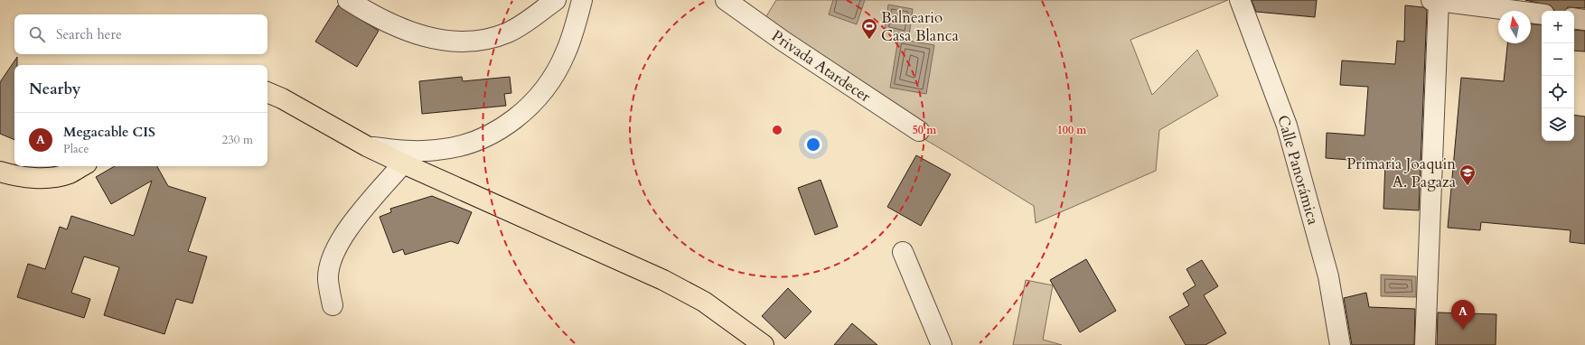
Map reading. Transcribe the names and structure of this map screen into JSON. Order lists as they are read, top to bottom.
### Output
{
  "streets": {
    "street": ["Privada Atardecer", "Calle Panorámica"]
  },
  "places": {
    "sports": ["Balneario Casa Blanca"],
    "school or university": ["Primaria Joaquin A. Pagaza"]
  },
  "north": "top",
  "page": {
    "map_buttons": ["+", "−"],
    "search": "Search here",
    "heading": "Nearby",
    "list": [
      {
        "mark": "A",
        "name": "Megacable CIS",
        "note": "Place",
        "value": "230 m"
      }
    ],
    "pins": "A"
  },
  "rings": ["50 m", "100 m"]
}
